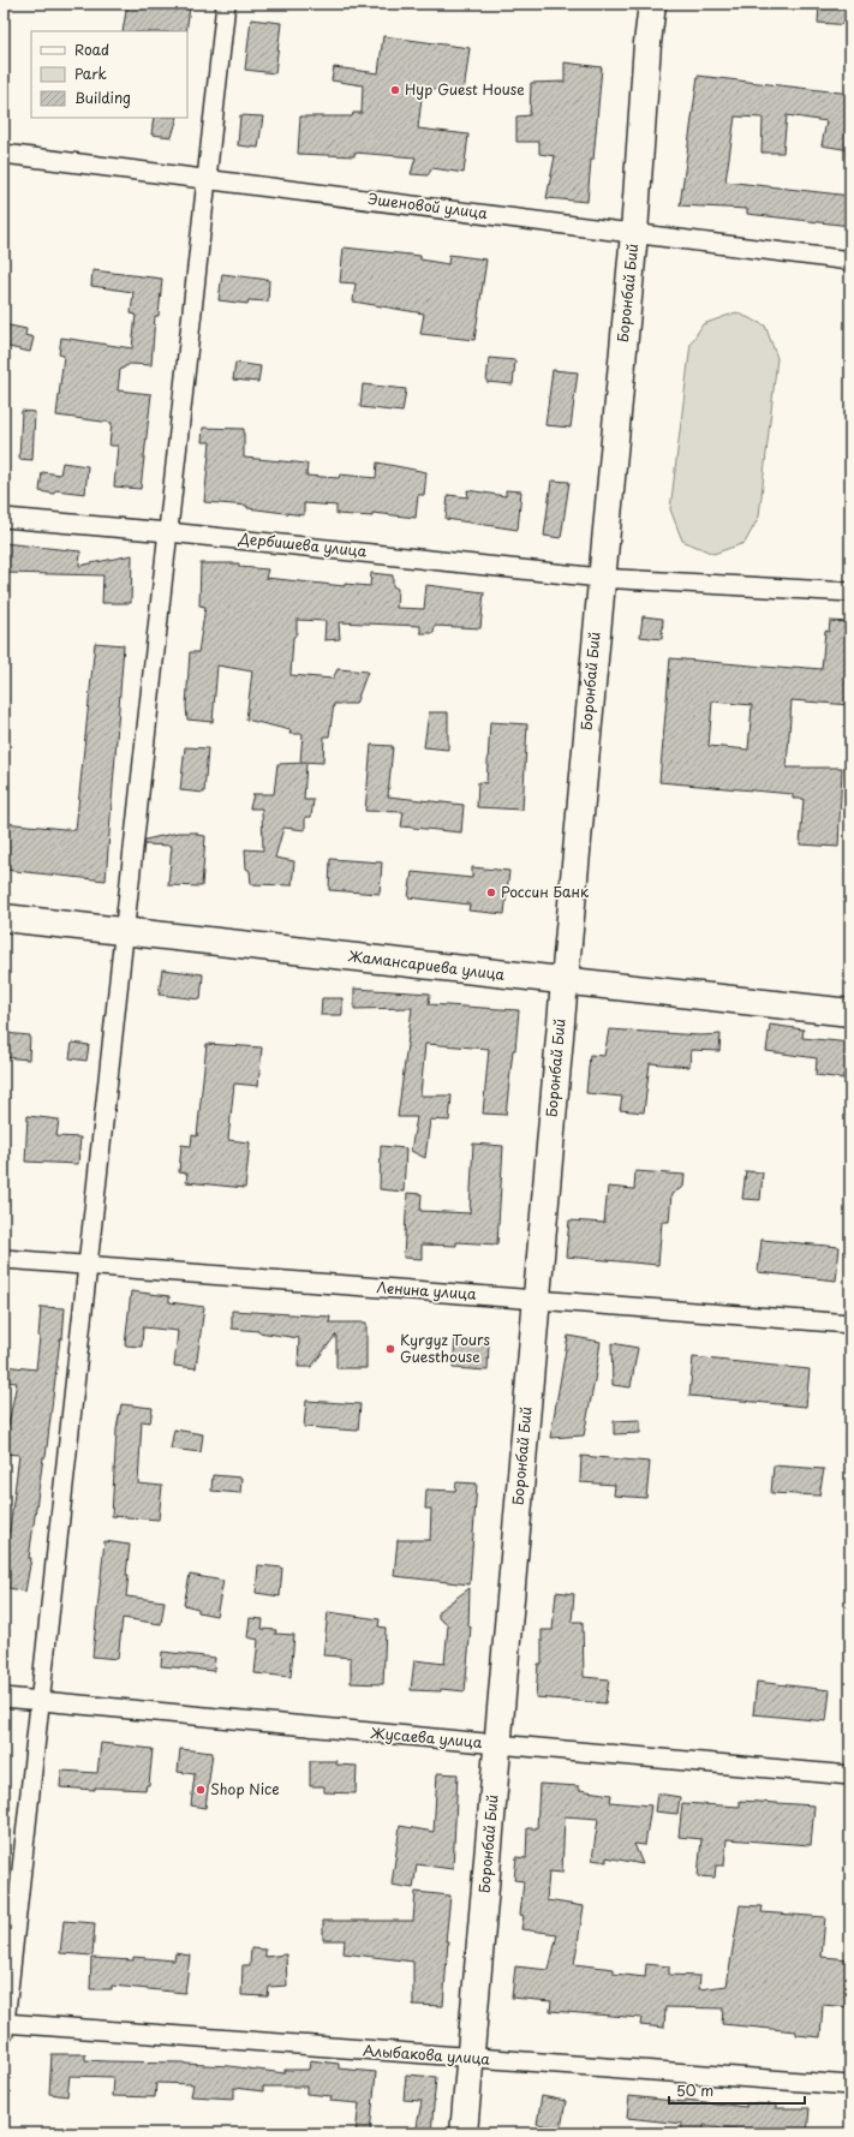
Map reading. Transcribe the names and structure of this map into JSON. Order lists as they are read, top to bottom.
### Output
{
  "streets": {
    "street": [
      "Эшеновой улица",
      "Боронбай Бий",
      "Дербишева улица",
      "Жамансариева улица",
      "Ленина улица",
      "Жусаева улица",
      "Алыбакова улица"
    ]
  },
  "crossings": [
    ["Эшеновой улица", "Боронбай Бий"],
    ["Боронбай Бий", "Дербишева улица"],
    ["Боронбай Бий", "Жамансариева улица"],
    ["Боронбай Бий", "Ленина улица"],
    ["Боронбай Бий", "Жусаева улица"],
    ["Боронбай Бий", "Алыбакова улица"]
  ],
  "places": [
    "Нур Guest House",
    "Россин Банк",
    "Kyrgyz Tours Guesthouse",
    "Shop Nice"
  ],
  "legend": ["Road", "Park", "Building"],
  "scale_bar": "50 m"
}
